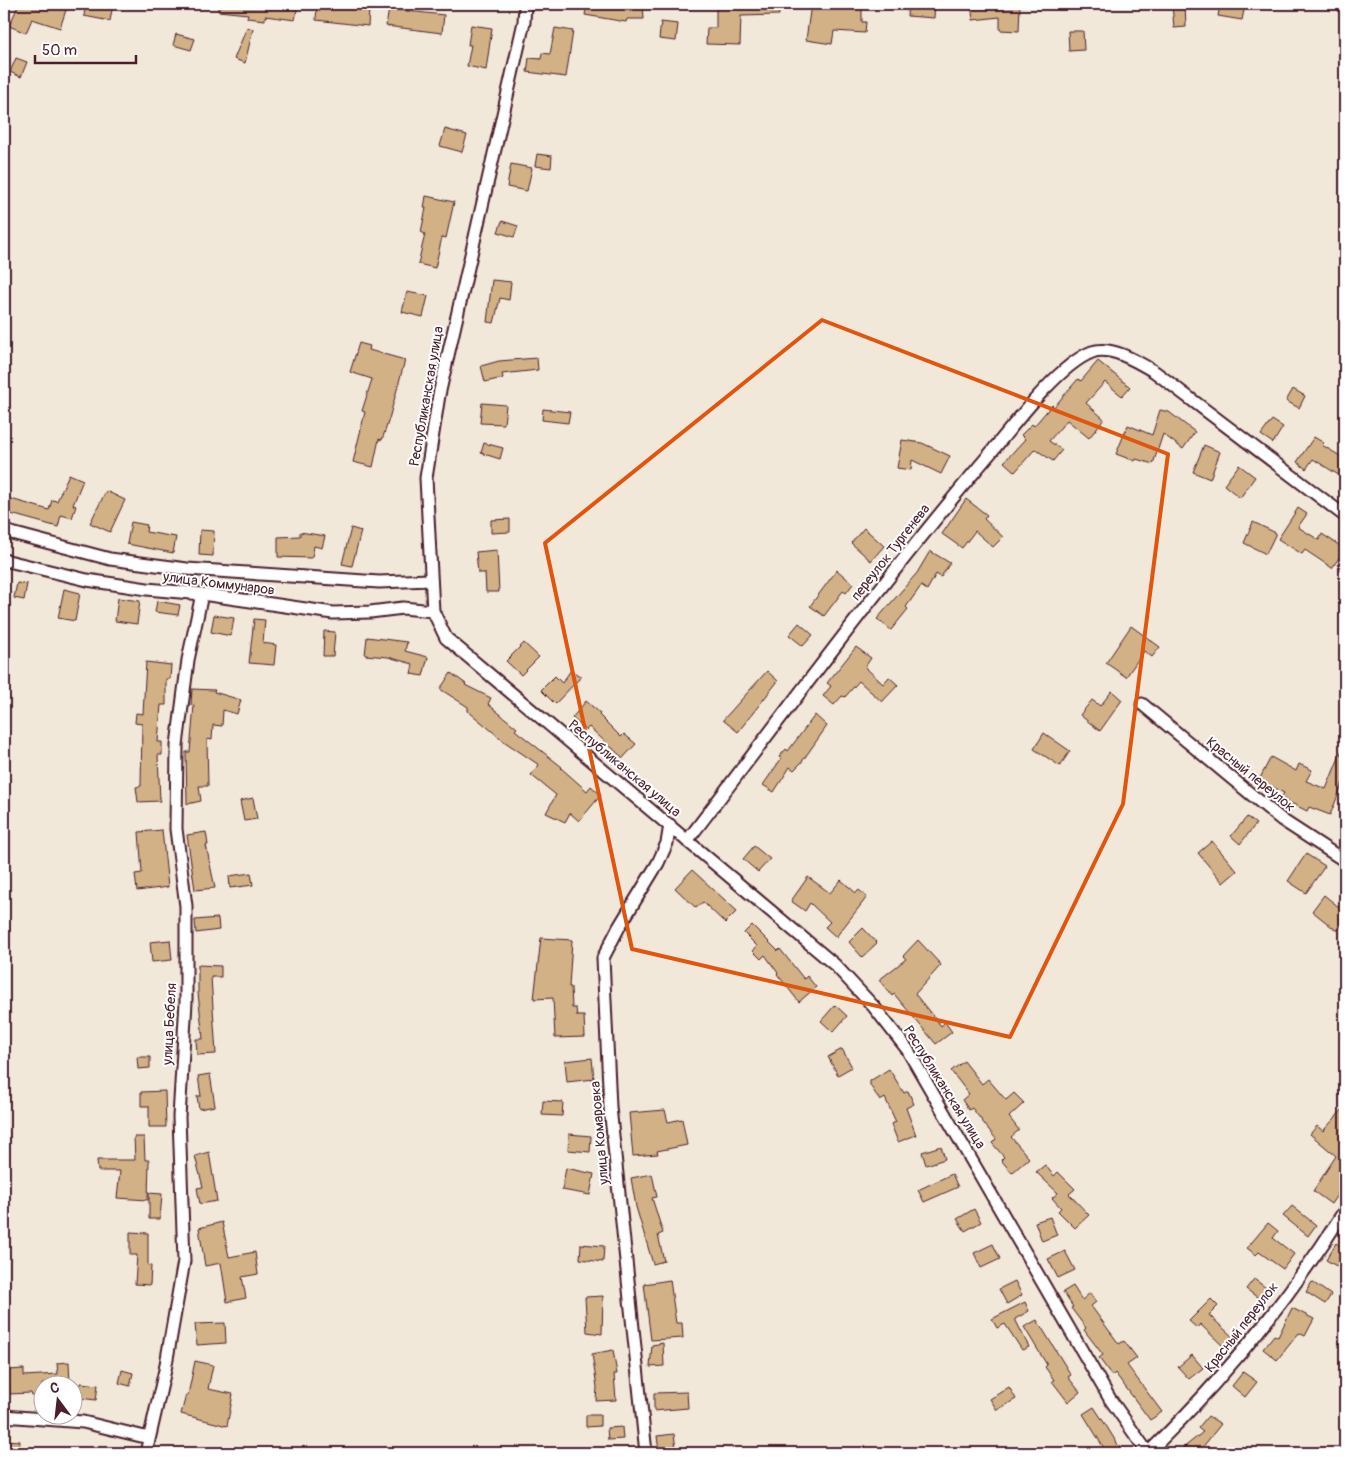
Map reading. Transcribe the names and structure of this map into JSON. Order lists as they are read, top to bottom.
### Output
{
  "streets": {
    "street": [
      "Республиканская улица",
      "переулок Тургенева",
      "улица Коммунаров",
      "Красный переулок",
      "улица Бебеля",
      "улица Комаровка"
    ]
  },
  "crossings": [
    ["Республиканская улица", "переулок Тургенева"],
    ["Республиканская улица", "улица Коммунаров"],
    ["Республиканская улица", "Красный переулок"],
    ["Республиканская улица", "улица Комаровка"],
    ["улица Коммунаров", "улица Бебеля"]
  ],
  "scale_bar": "50 m",
  "north": "top"
}
